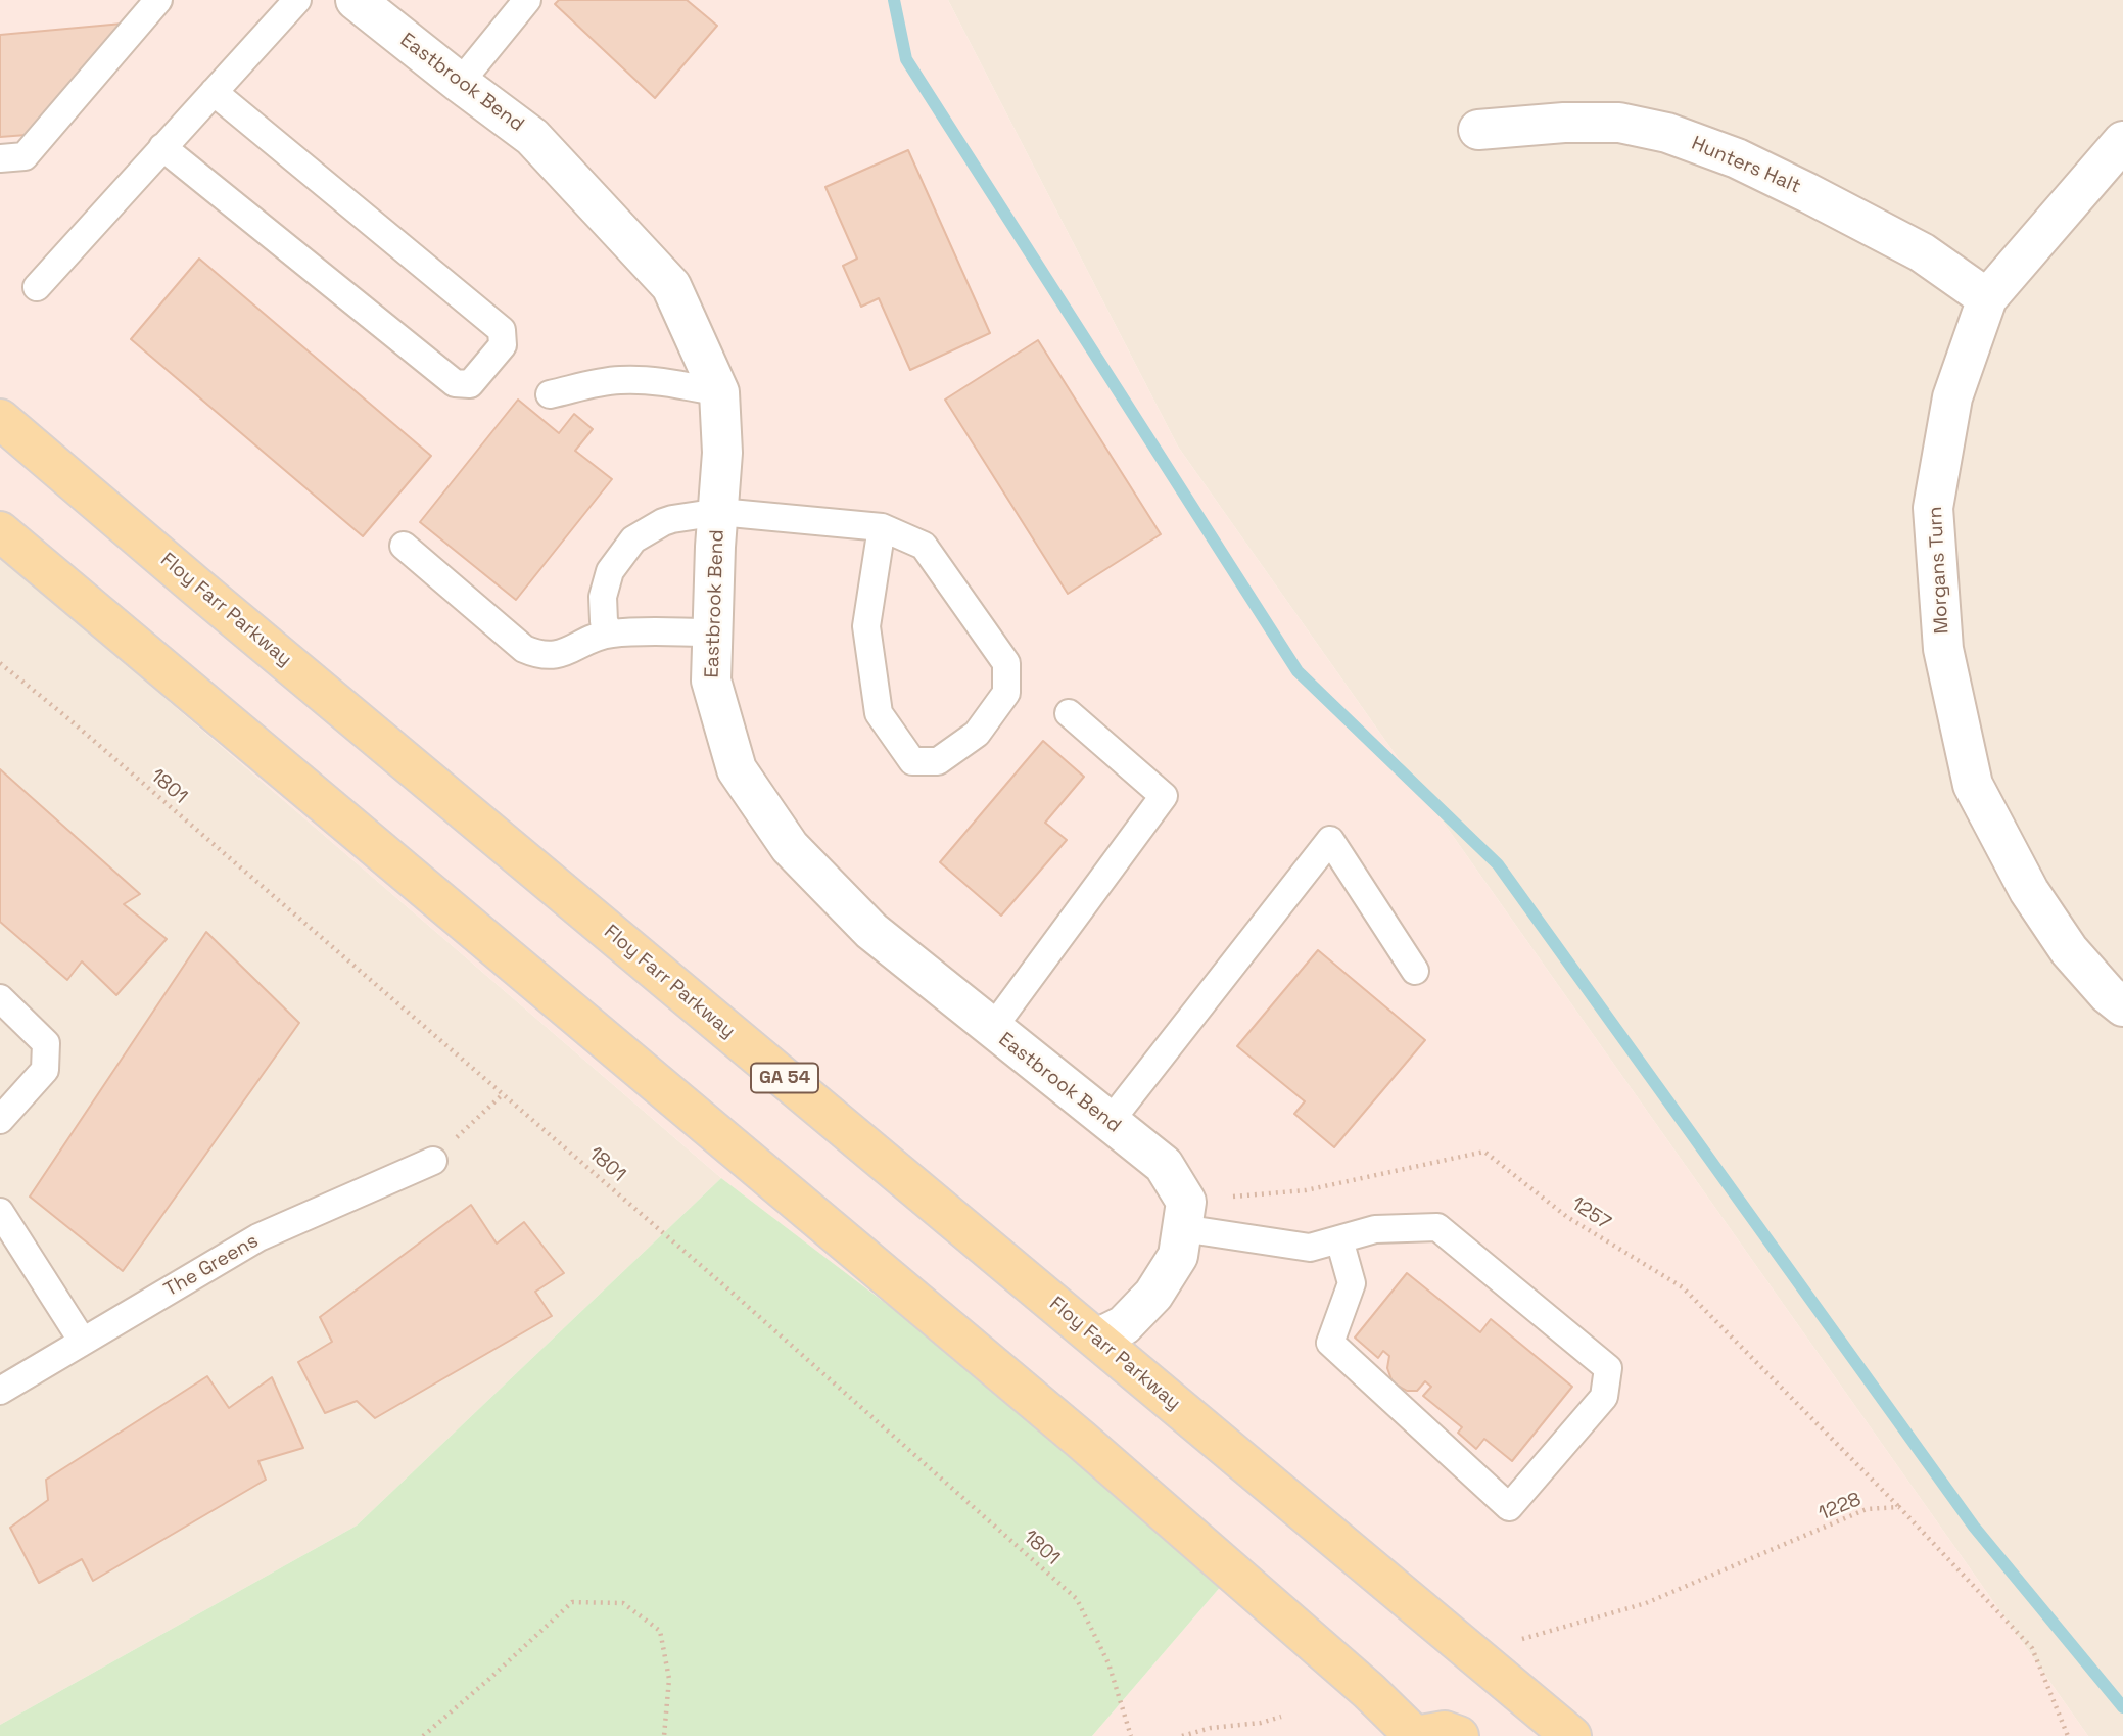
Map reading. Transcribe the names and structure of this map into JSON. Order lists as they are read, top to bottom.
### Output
{
  "streets": {
    "main road": ["Floy Farr Parkway", "GA 54"],
    "street": ["Eastbrook Bend", "Hunters Halt", "Morgans Turn"],
    "lane": ["The Greens"],
    "path": ["1801", "1257", "1228"]
  },
  "crossings": [
    ["Eastbrook Bend", "1257"],
    ["Hunters Halt", "Morgans Turn"],
    ["1257", "1228"]
  ]
}
